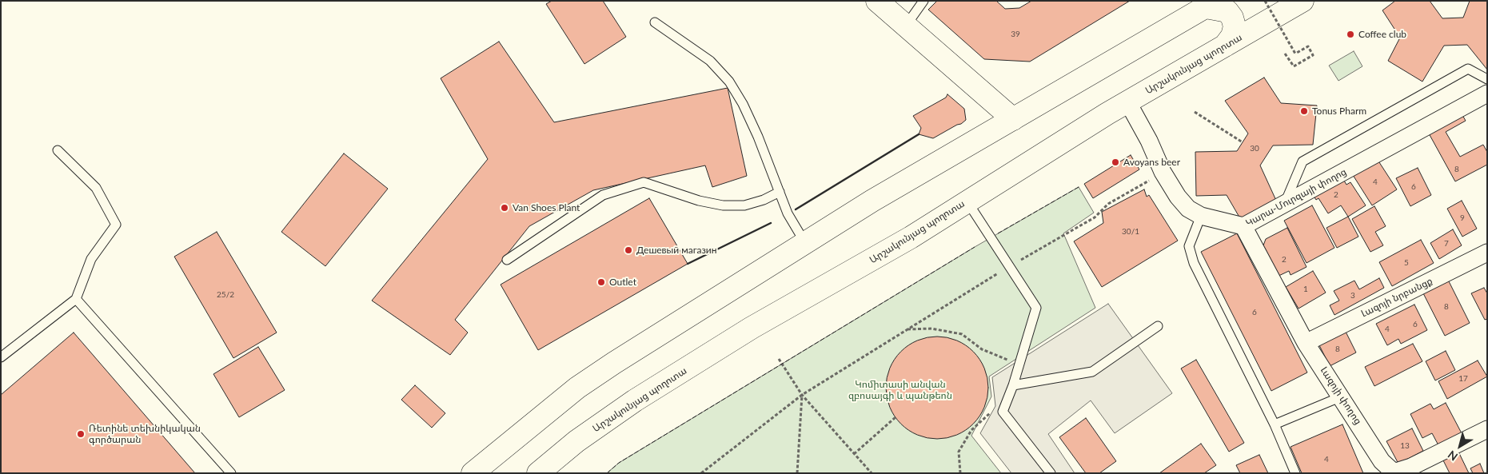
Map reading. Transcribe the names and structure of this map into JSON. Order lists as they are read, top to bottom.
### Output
{
  "streets": {
    "main road": ["Արշակունյաց պողոտա"],
    "street": ["Կարա-Մուրզայի փողոց", "Լազոյի նրբանցք", "Լազոյի փողոց"]
  },
  "crossings": [
    ["Արշակունյաց պողոտա", "Կարա-Մուրզայի փողոց"],
    ["Կարա-Մուրզայի փողոց", "Լազոյի փողոց"],
    ["Լազոյի նրբանցք", "Լազոյի փողոց"]
  ],
  "parks": ["Կոմիտասի անվան զբոսայգի և պանթեոն"],
  "places": [
    "Coffee club",
    "Tonus Pharm",
    "Avoyans beer",
    "Van Shoes Plant",
    "Дешевый магазин",
    "Outlet",
    "Ռետինե տեխնիկական գործարան"
  ],
  "house_numbers": [
    "39",
    "30",
    "8",
    "4",
    "6",
    "2",
    "9",
    "30/1",
    "7",
    "2",
    "5",
    "1",
    "25/2",
    "3",
    "8",
    "6",
    "6",
    "4",
    "8",
    "17",
    "13",
    "4"
  ],
  "north": "bottom left"
}
